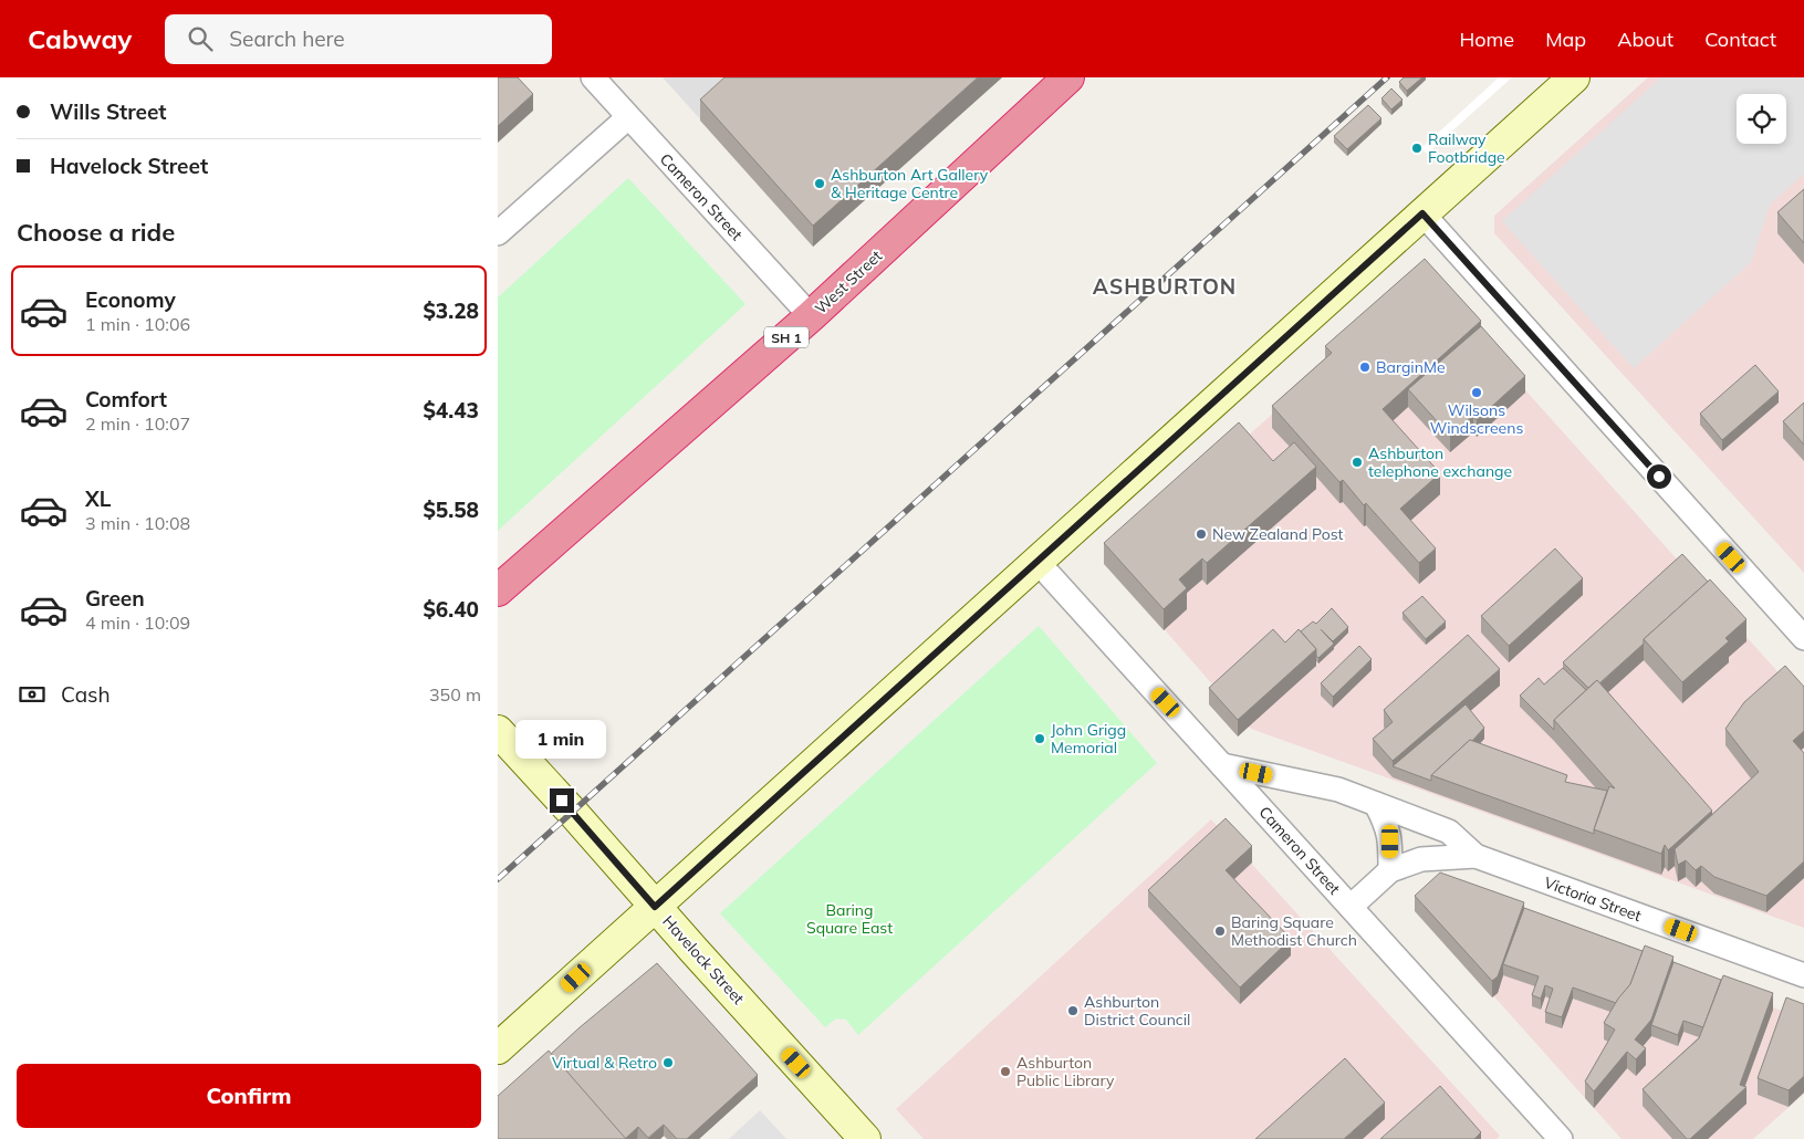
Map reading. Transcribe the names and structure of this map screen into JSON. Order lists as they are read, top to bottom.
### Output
{
  "streets": {
    "highway": ["West Street", "SH 1"],
    "main road": ["Havelock Street"],
    "street": ["Cameron Street", "Victoria Street"]
  },
  "crossings": [
    ["Cameron Street", "West Street"],
    ["Cameron Street", "Victoria Street"]
  ],
  "districts": ["ASHBURTON"],
  "parks": ["Baring Square East"],
  "places": [
    "Railway Footbridge",
    "Ashburton Art Gallery & Heritage Centre",
    "BarginMe",
    "Wilsons Windscreens",
    "Ashburton telephone exchange",
    "New Zealand Post",
    "John Grigg Memorial",
    "Baring Square Methodist Church",
    "Ashburton District Council",
    "Virtual & Retro",
    "Ashburton Public Library"
  ],
  "page": {
    "header": "Cabway",
    "search": "Search here",
    "nav": [
      "Home",
      "Map",
      "About",
      "Contact"
    ],
    "banner": ["Wills Street", "Havelock Street"],
    "heading": "Choose a ride",
    "list": [
      {
        "name": "Economy",
        "note": "1 min · 10:06",
        "value": "$3.28"
      },
      {
        "name": "Comfort",
        "note": "2 min · 10:07",
        "value": "$4.43"
      },
      {
        "name": "XL",
        "note": "3 min · 10:08",
        "value": "$5.58"
      },
      {
        "name": "Green",
        "note": "4 min · 10:09",
        "value": "$6.40"
      }
    ],
    "pay": ["Cash", "350 m"],
    "bubble": "1 min",
    "buttons": "Confirm"
  }
}
